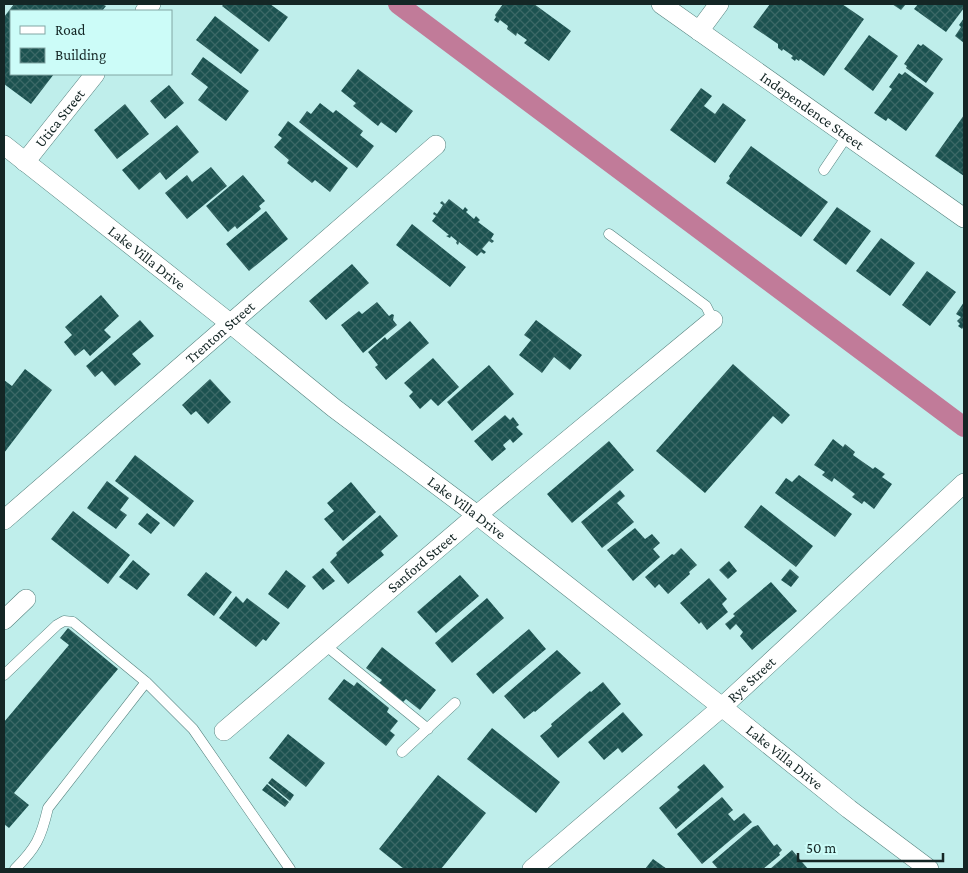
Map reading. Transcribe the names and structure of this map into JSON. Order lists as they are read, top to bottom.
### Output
{
  "streets": {
    "street": [
      "Independence Street",
      "Utica Street",
      "Lake Villa Drive",
      "Trenton Street",
      "Sanford Street",
      "Rye Street"
    ]
  },
  "crossings": [
    ["Utica Street", "Lake Villa Drive"],
    ["Lake Villa Drive", "Trenton Street"],
    ["Lake Villa Drive", "Sanford Street"],
    ["Lake Villa Drive", "Rye Street"]
  ],
  "legend": ["Road", "Building"],
  "scale_bar": "50 m"
}
